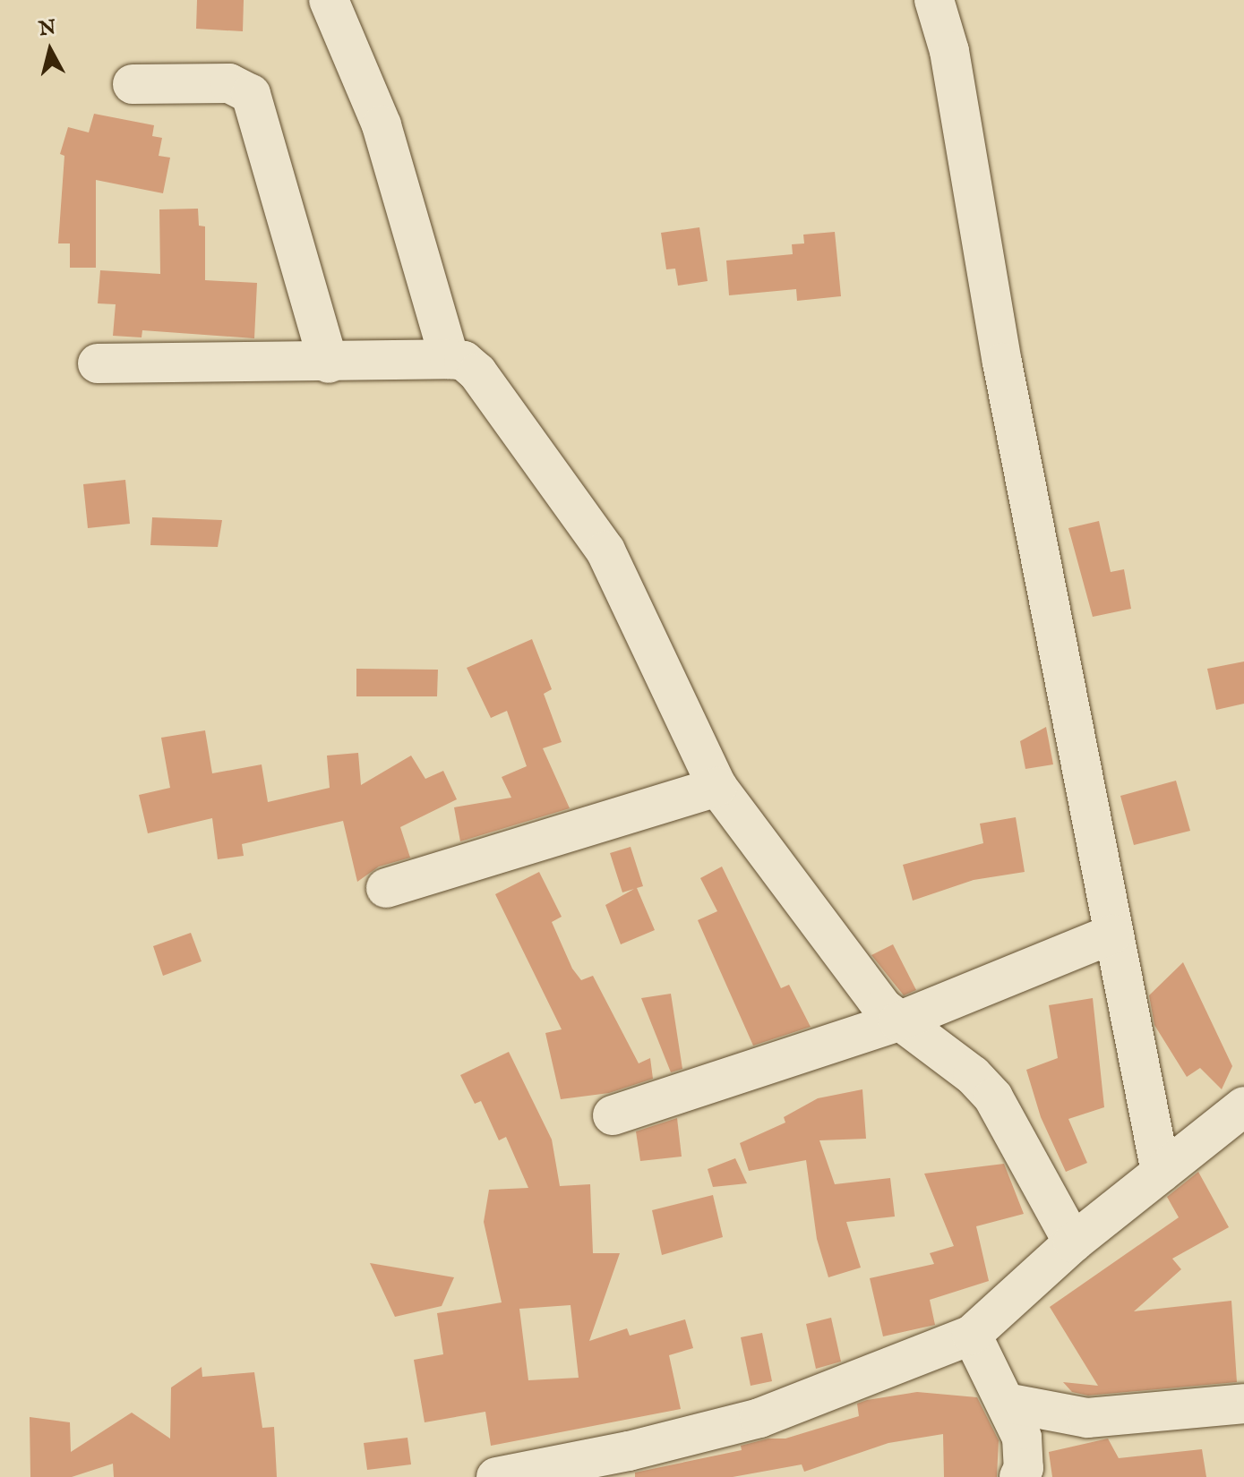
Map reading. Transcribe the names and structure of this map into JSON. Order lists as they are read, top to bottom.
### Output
{
  "north": "top"
}
